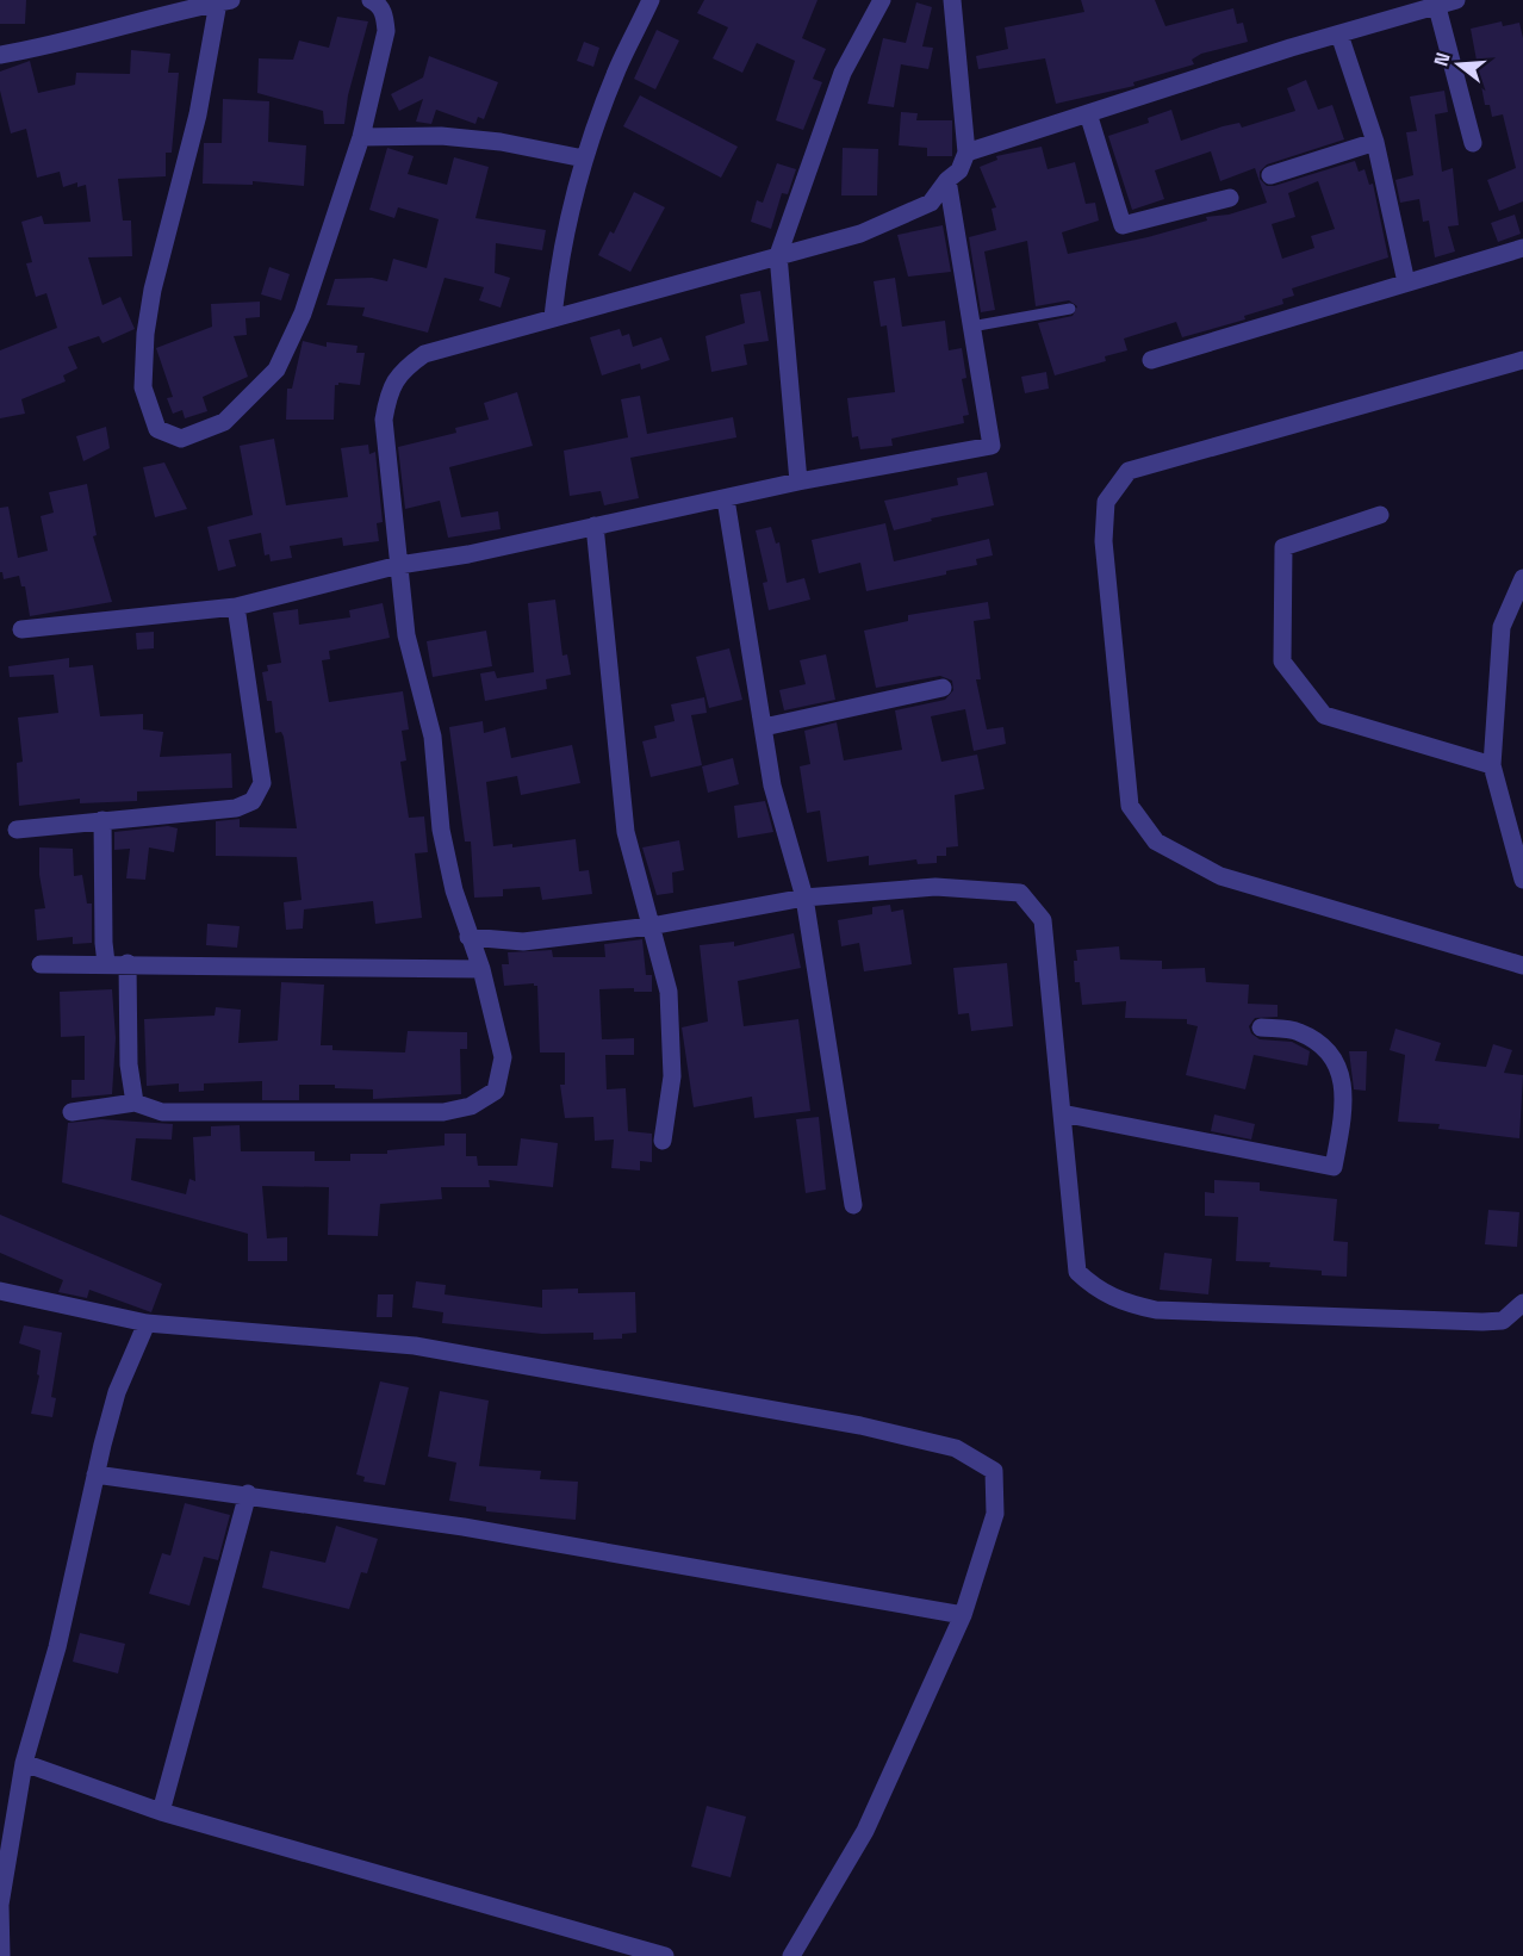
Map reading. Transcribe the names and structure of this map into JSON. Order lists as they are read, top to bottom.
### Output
{
  "north": "left"
}
